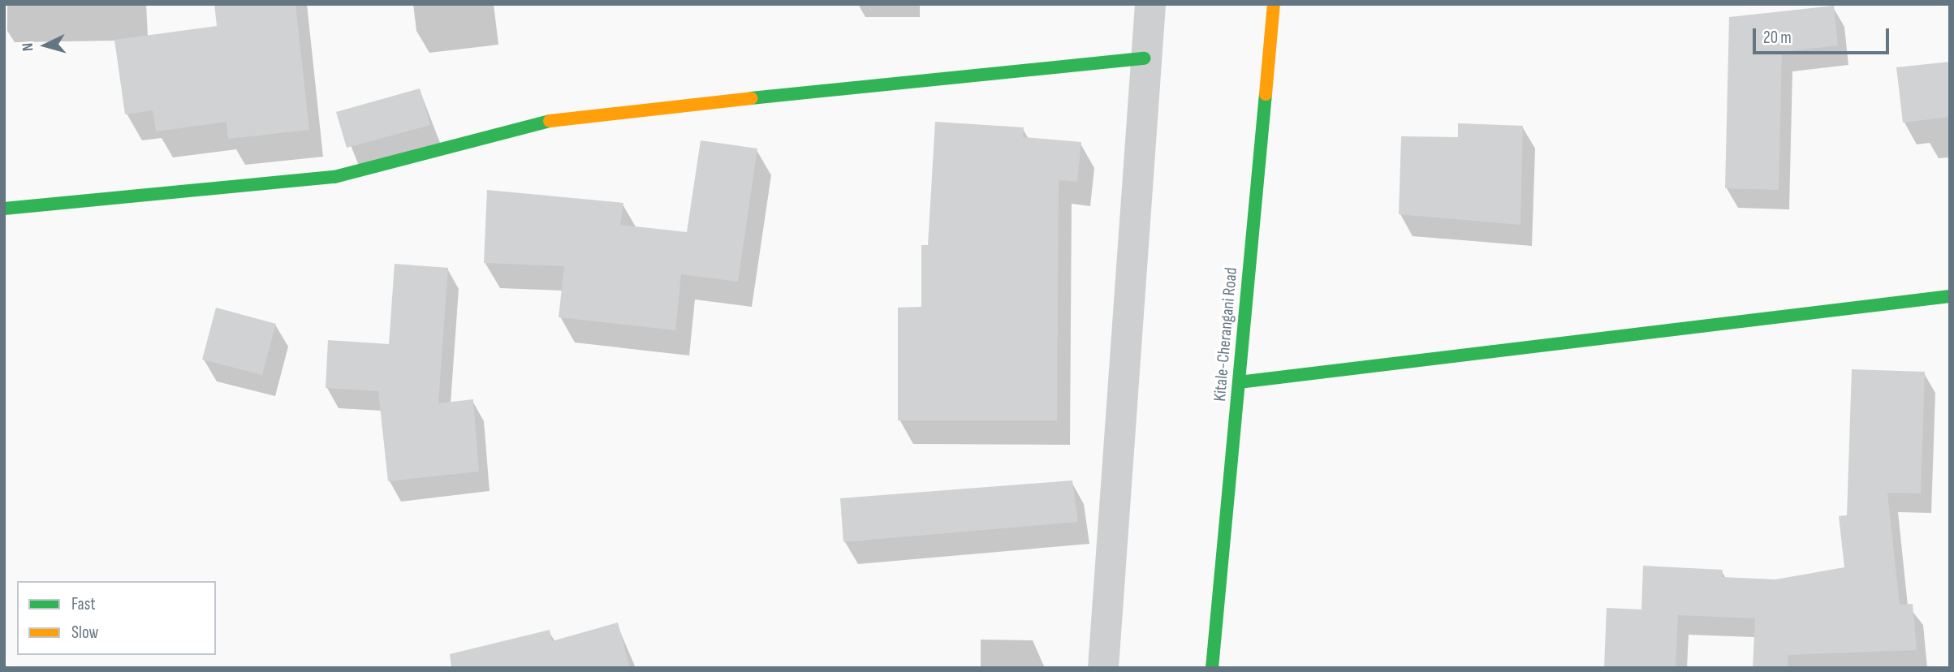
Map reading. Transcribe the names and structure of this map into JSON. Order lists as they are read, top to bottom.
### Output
{
  "streets": {
    "street": ["Kitale-Cherangani Road"]
  },
  "legend": ["Fast", "Slow"],
  "scale_bar": "20 m",
  "north": "left"
}
